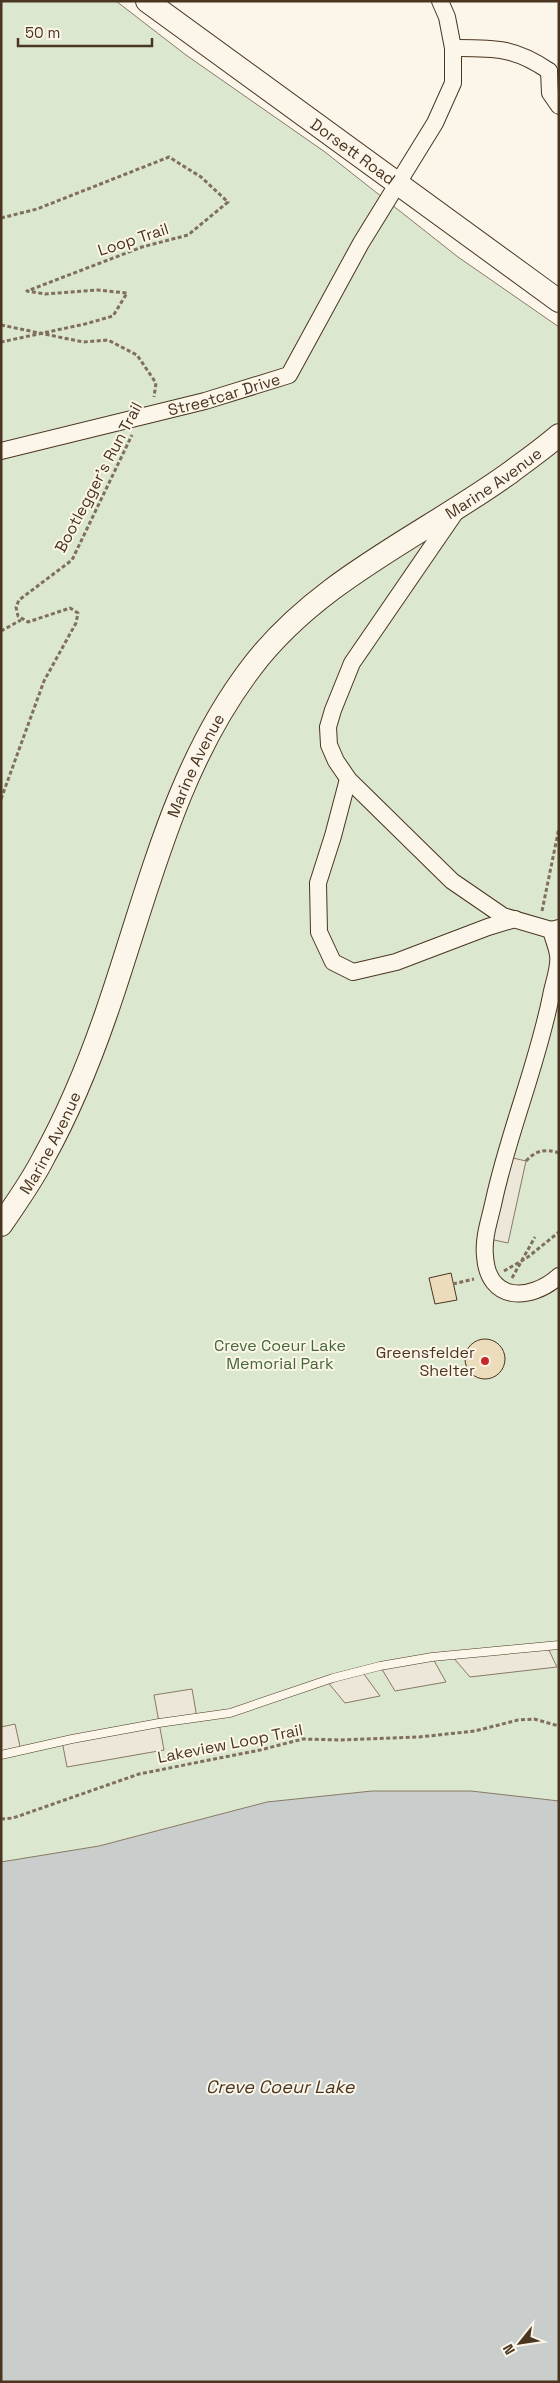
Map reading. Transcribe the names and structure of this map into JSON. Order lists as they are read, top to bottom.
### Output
{
  "streets": {
    "main road": ["Dorsett Road", "Marine Avenue"],
    "street": ["Streetcar Drive"],
    "path": ["Loop Trail", "Bootlegger's Run Trail", "Lakeview Loop Trail"]
  },
  "crossings": [
    ["Dorsett Road", "Streetcar Drive"],
    ["Loop Trail", "Bootlegger's Run Trail"],
    ["Streetcar Drive", "Bootlegger's Run Trail"]
  ],
  "water": ["Creve Coeur Lake"],
  "parks": ["Creve Coeur Lake Memorial Park"],
  "places": ["Greensfelder Shelter"],
  "scale_bar": "50 m",
  "north": "bottom left"
}
